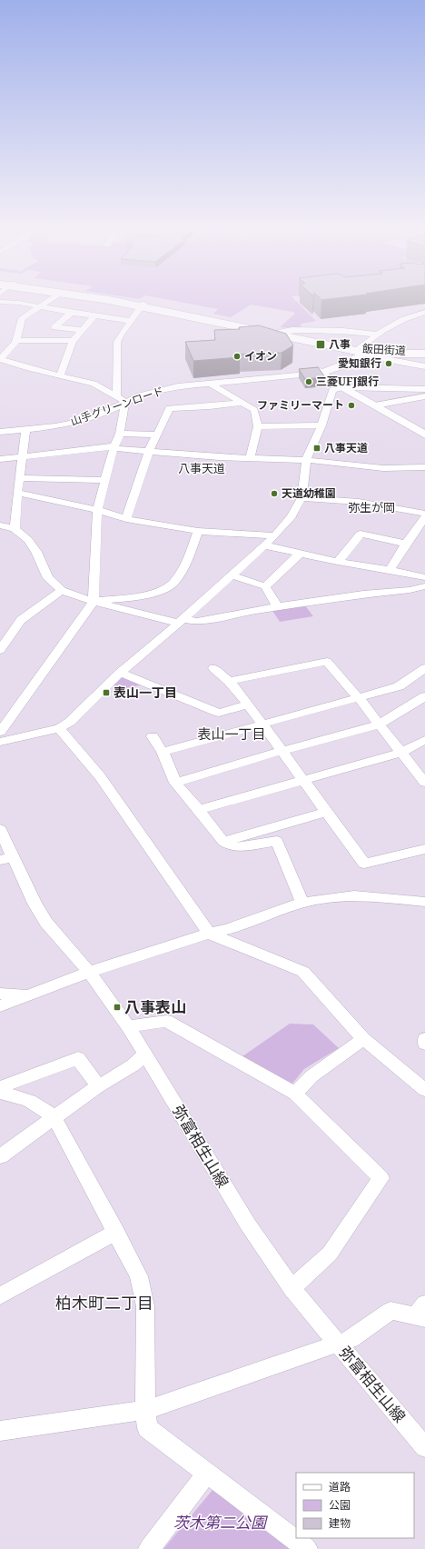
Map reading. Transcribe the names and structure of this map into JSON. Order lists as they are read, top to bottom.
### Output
{
  "streets": {
    "highway": ["飯田街道"],
    "street": ["山手グリーンロード", "弥富相生山線"]
  },
  "districts": [
    "八事天道",
    "弥生が岡",
    "表山一丁目",
    "柏木町二丁目"
  ],
  "parks": ["茨木第二公園"],
  "places": {
    "transit": [
      "八事",
      "八事天道",
      "表山一丁目",
      "八事表山"
    ],
    "other": [
      "イオン",
      "愛知銀行",
      "三菱UFJ銀行",
      "ファミリーマート",
      "天道幼稚園"
    ]
  },
  "legend": ["道路", "公園", "建物"]
}
